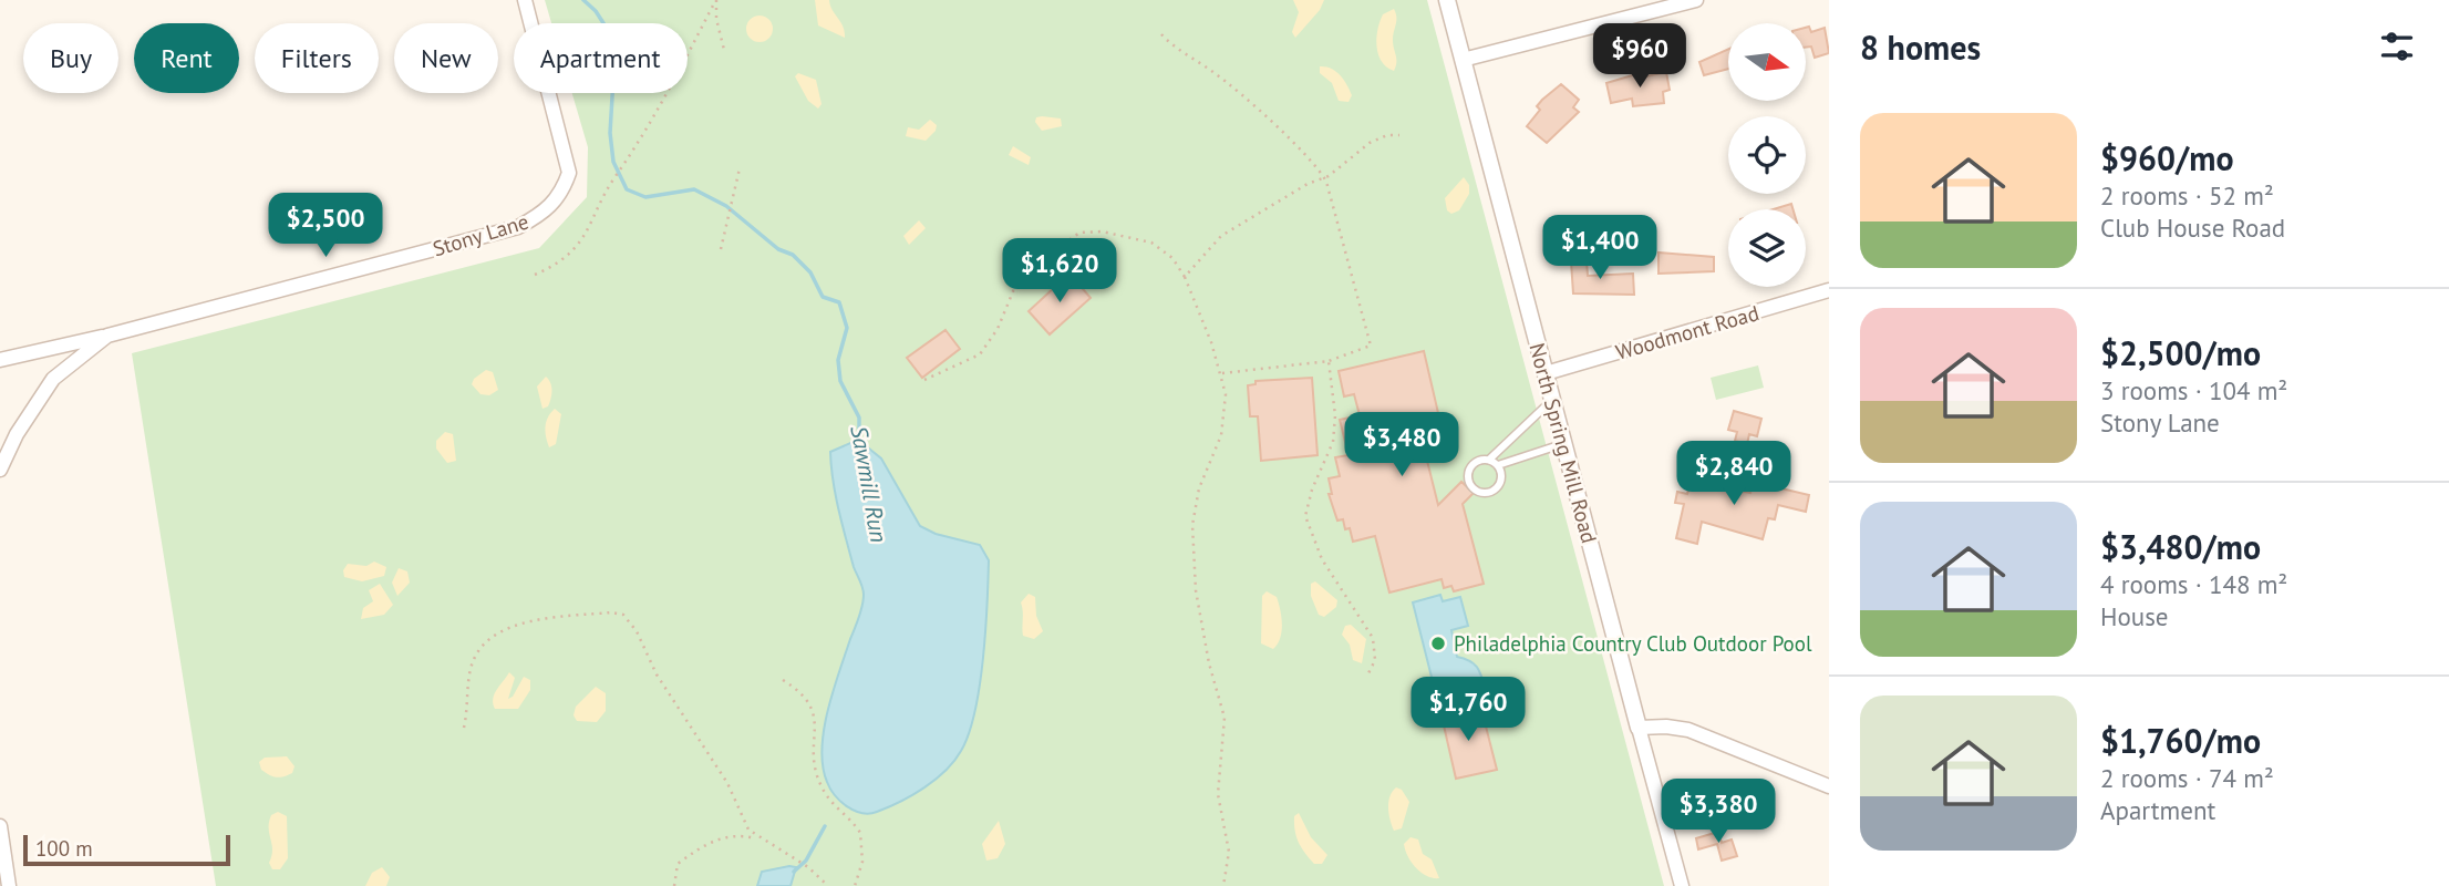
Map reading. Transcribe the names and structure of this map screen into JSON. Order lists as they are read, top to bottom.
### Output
{
  "streets": {
    "street": ["Stony Lane", "Woodmont Road", "North Spring Mill Road"]
  },
  "crossings": [
    ["Woodmont Road", "North Spring Mill Road"]
  ],
  "water": ["Sawmill Run"],
  "places": ["Philadelphia Country Club Outdoor Pool"],
  "scale_bar": "100 m",
  "north": "right",
  "page": {
    "heading": "8 homes",
    "price": [
      "$960",
      "$2,500",
      "$1,400",
      "$1,620",
      "$3,480",
      "$2,840",
      "$1,760",
      "$3,380"
    ],
    "chip": [
      "Buy",
      "Rent",
      "Filters",
      "New",
      "Apartment"
    ],
    "list": [
      {
        "name": "$960/mo",
        "note": "2 rooms · 52 m² · Club House Road"
      },
      {
        "name": "$2,500/mo",
        "note": "3 rooms · 104 m² · Stony Lane"
      },
      {
        "name": "$3,480/mo",
        "note": "4 rooms · 148 m² · House"
      },
      {
        "name": "$1,760/mo",
        "note": "2 rooms · 74 m² · Apartment"
      }
    ],
    "scale": "100 m"
  }
}
